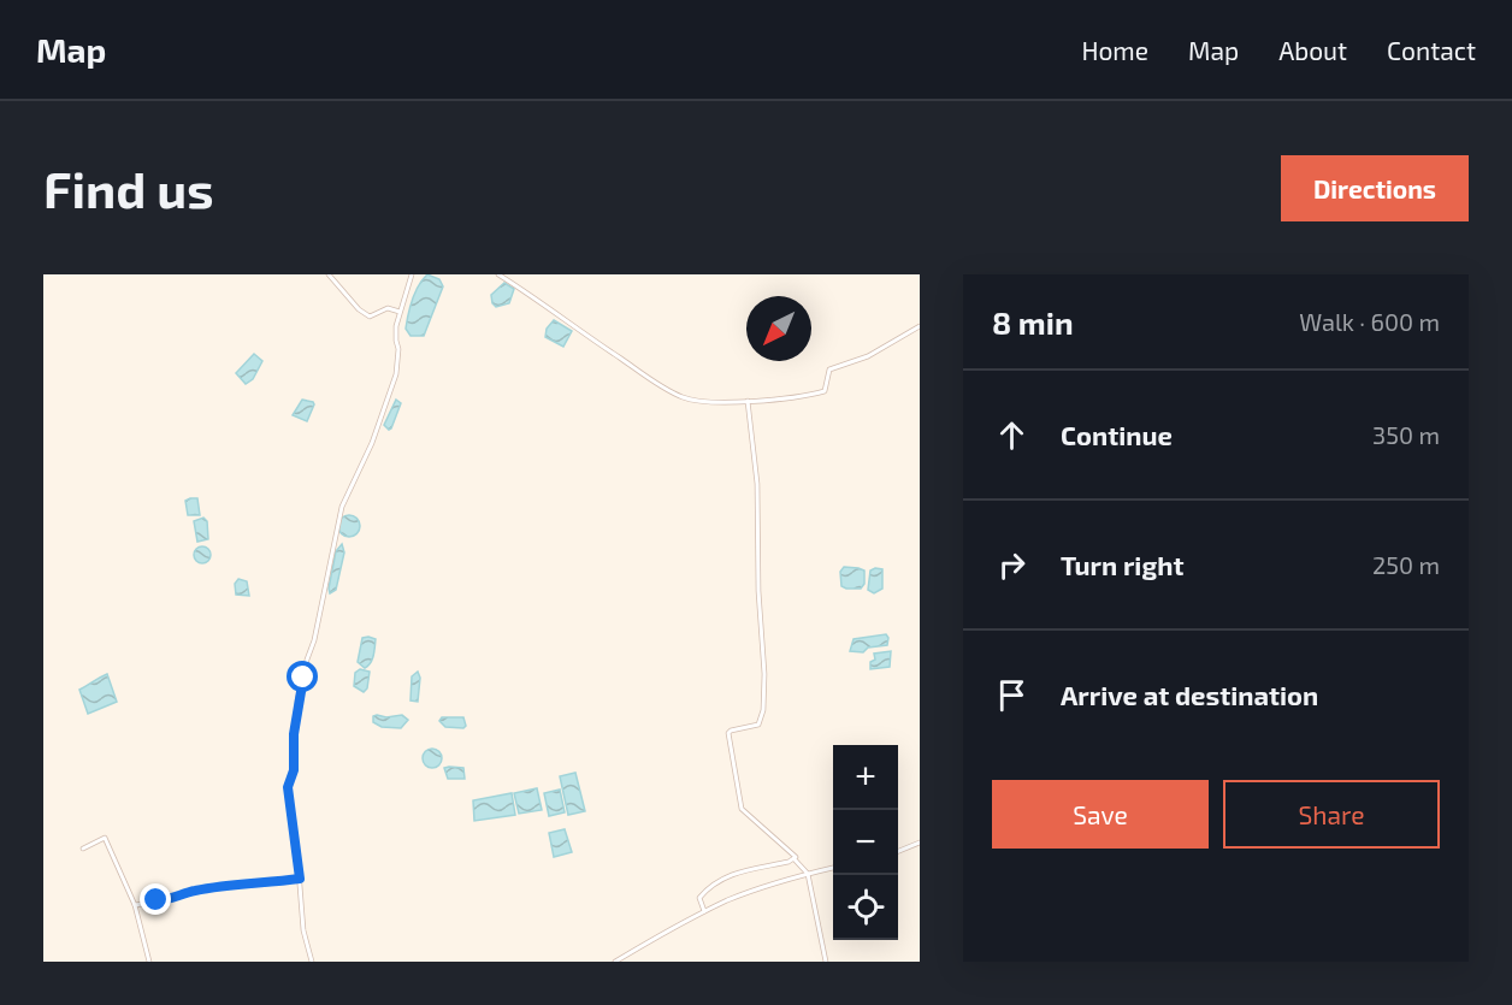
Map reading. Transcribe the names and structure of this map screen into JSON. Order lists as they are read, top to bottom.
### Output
{
  "north": "bottom left",
  "page": {
    "header": "Map",
    "nav": [
      "Home",
      "Map",
      "About",
      "Contact"
    ],
    "buttons": [
      "Directions",
      ["Save", "Share"]
    ],
    "title": "Find us",
    "heading": ["8 min", "Walk · 600 m"],
    "list": [
      ["Continue", "350 m"],
      ["Turn right", "250 m"],
      "Arrive at destination"
    ],
    "map_buttons": ["+", "−"]
  }
}
